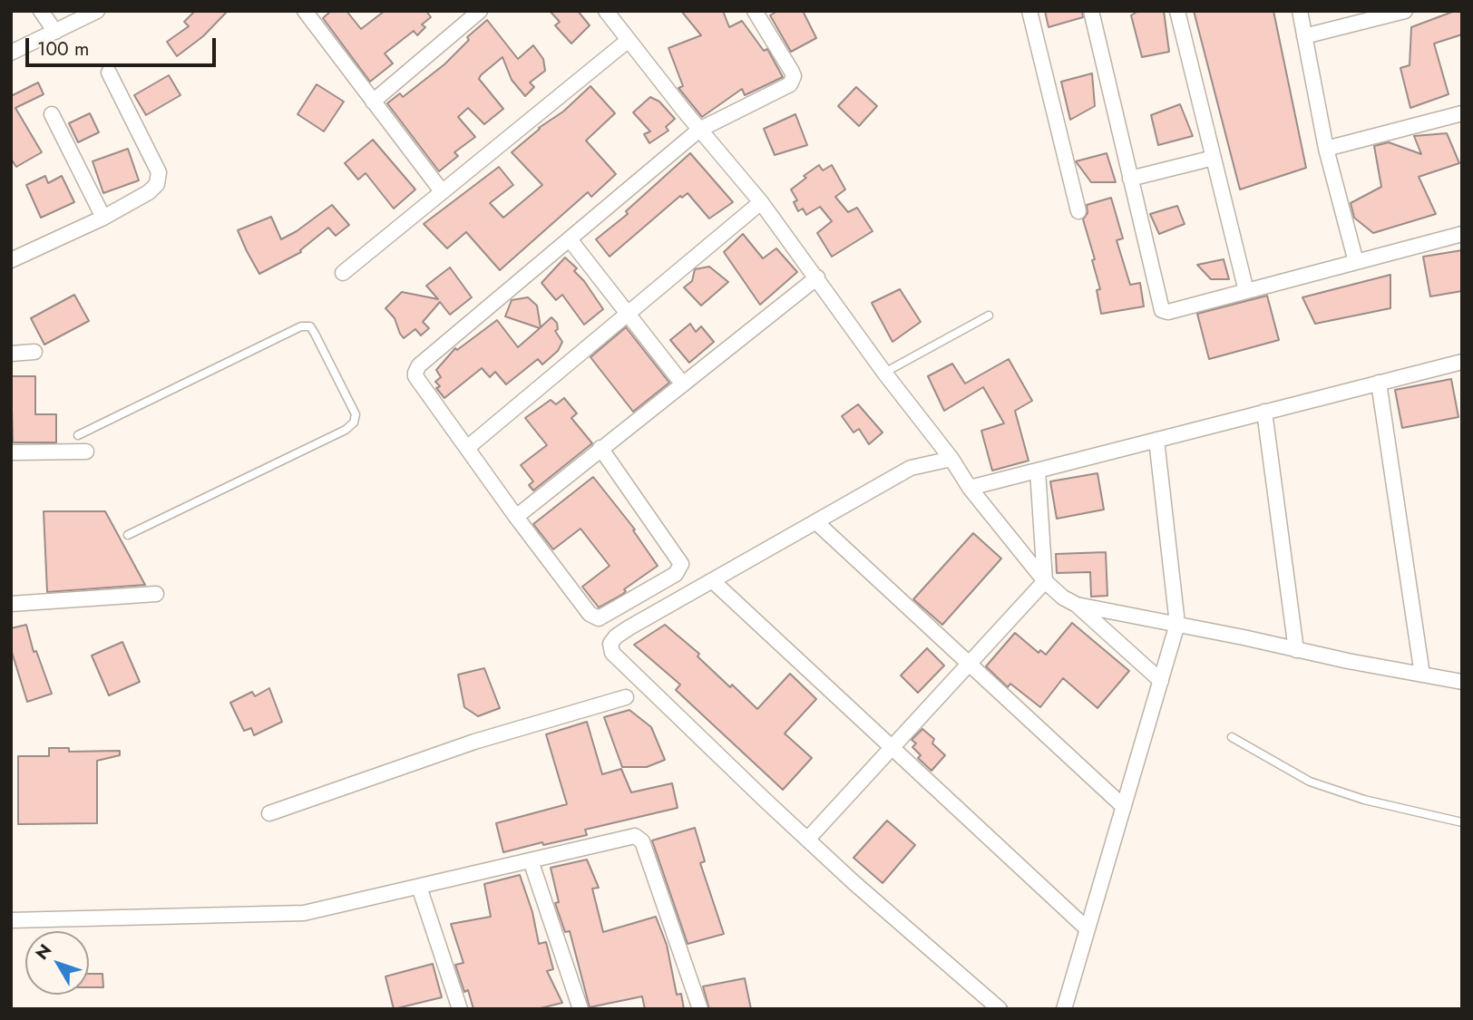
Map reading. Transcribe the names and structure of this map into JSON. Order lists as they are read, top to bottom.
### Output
{
  "scale_bar": "100 m",
  "north": "top left"
}
